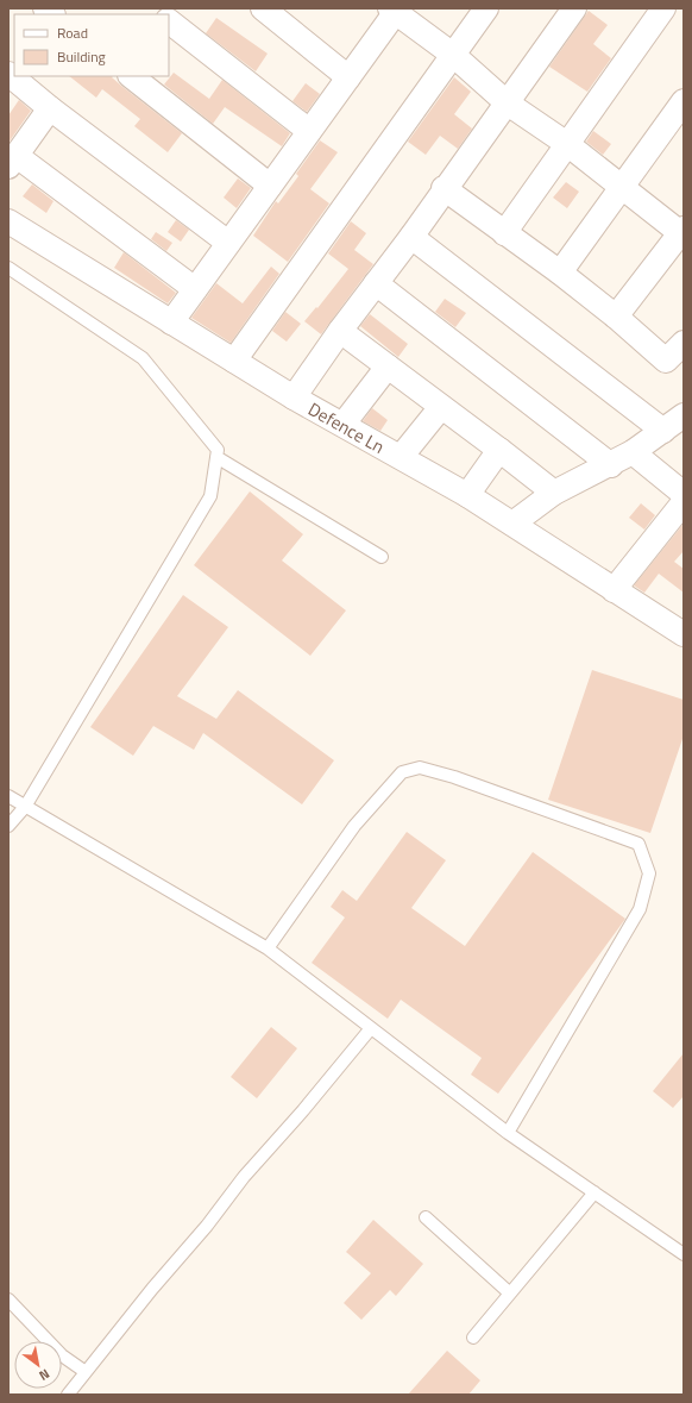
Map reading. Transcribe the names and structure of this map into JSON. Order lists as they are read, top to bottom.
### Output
{
  "streets": {
    "street": ["Defence Ln"]
  },
  "legend": ["Road", "Building"],
  "north": "bottom right"
}
